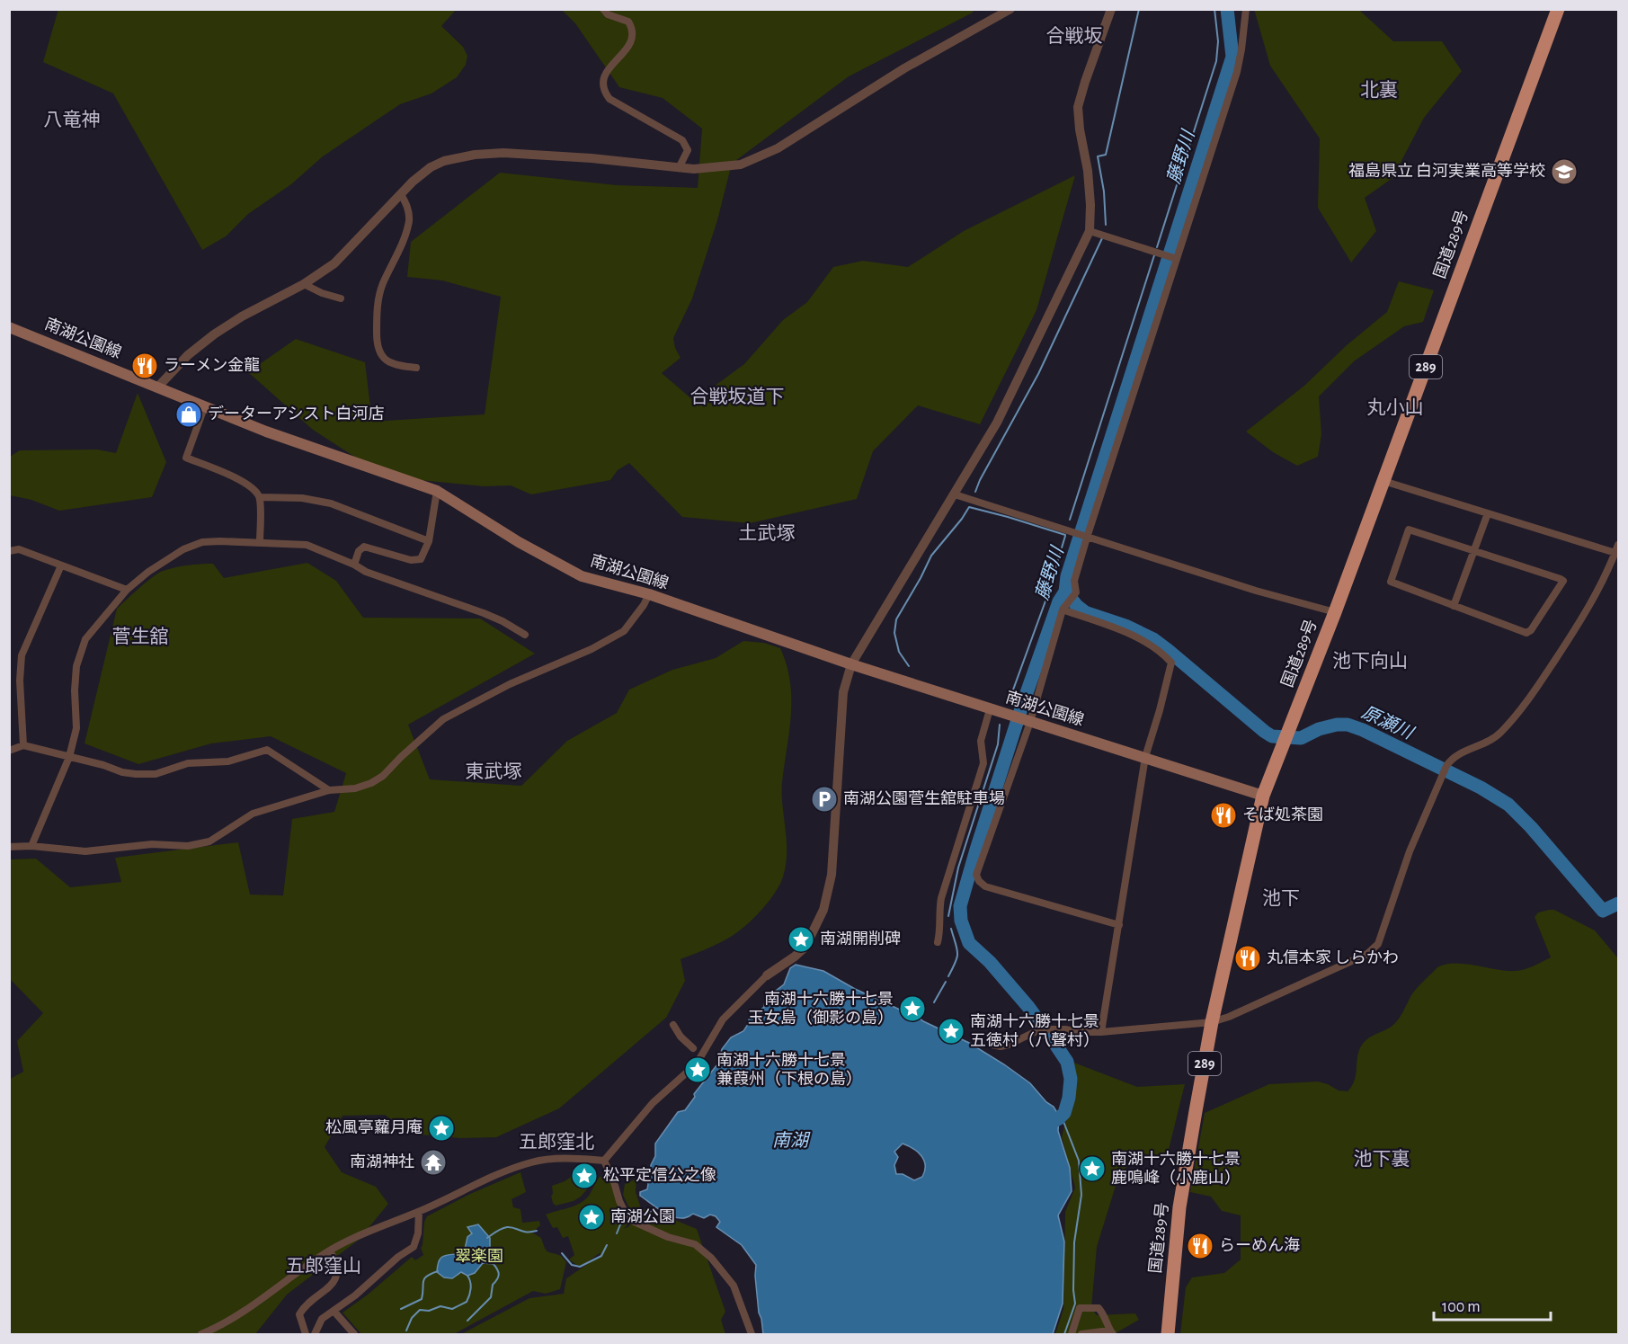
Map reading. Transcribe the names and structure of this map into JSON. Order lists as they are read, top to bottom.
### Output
{
  "streets": {
    "highway": ["国道289号", "289"],
    "main road": ["南湖公園線"]
  },
  "crossings": [
    ["国道289号", "南湖公園線"]
  ],
  "districts": [
    "合戦坂",
    "北裏",
    "八竜神",
    "合戦坂道下",
    "丸小山",
    "土武塚",
    "菅生舘",
    "池下向山",
    "東武塚",
    "池下",
    "五郎窪北",
    "池下裏",
    "五郎窪山"
  ],
  "water": ["藤野川", "原瀬川", "南湖"],
  "parks": ["翠楽園"],
  "places": {
    "school or university": ["福島県立 白河実業高等学校"],
    "restaurant": [
      "ラーメン金龍",
      "そば処茶園",
      "丸信本家 しらかわ",
      "らーめん海"
    ],
    "shop": ["データーアシスト白河店"],
    "parking": ["南湖公園菅生舘駐車場"],
    "place": [
      "南湖開削碑",
      "南湖十六勝十七景 玉女島（御影の島）",
      "南湖十六勝十七景 五徳村（八聲村）",
      "南湖十六勝十七景 兼葭州（下根の島）",
      "松風亭蘿月庵",
      "南湖十六勝十七景 鹿鳴峰（小鹿山）",
      "松平定信公之像",
      "南湖公園"
    ],
    "temple": ["南湖神社"]
  },
  "scale_bar": "100 m"
}
